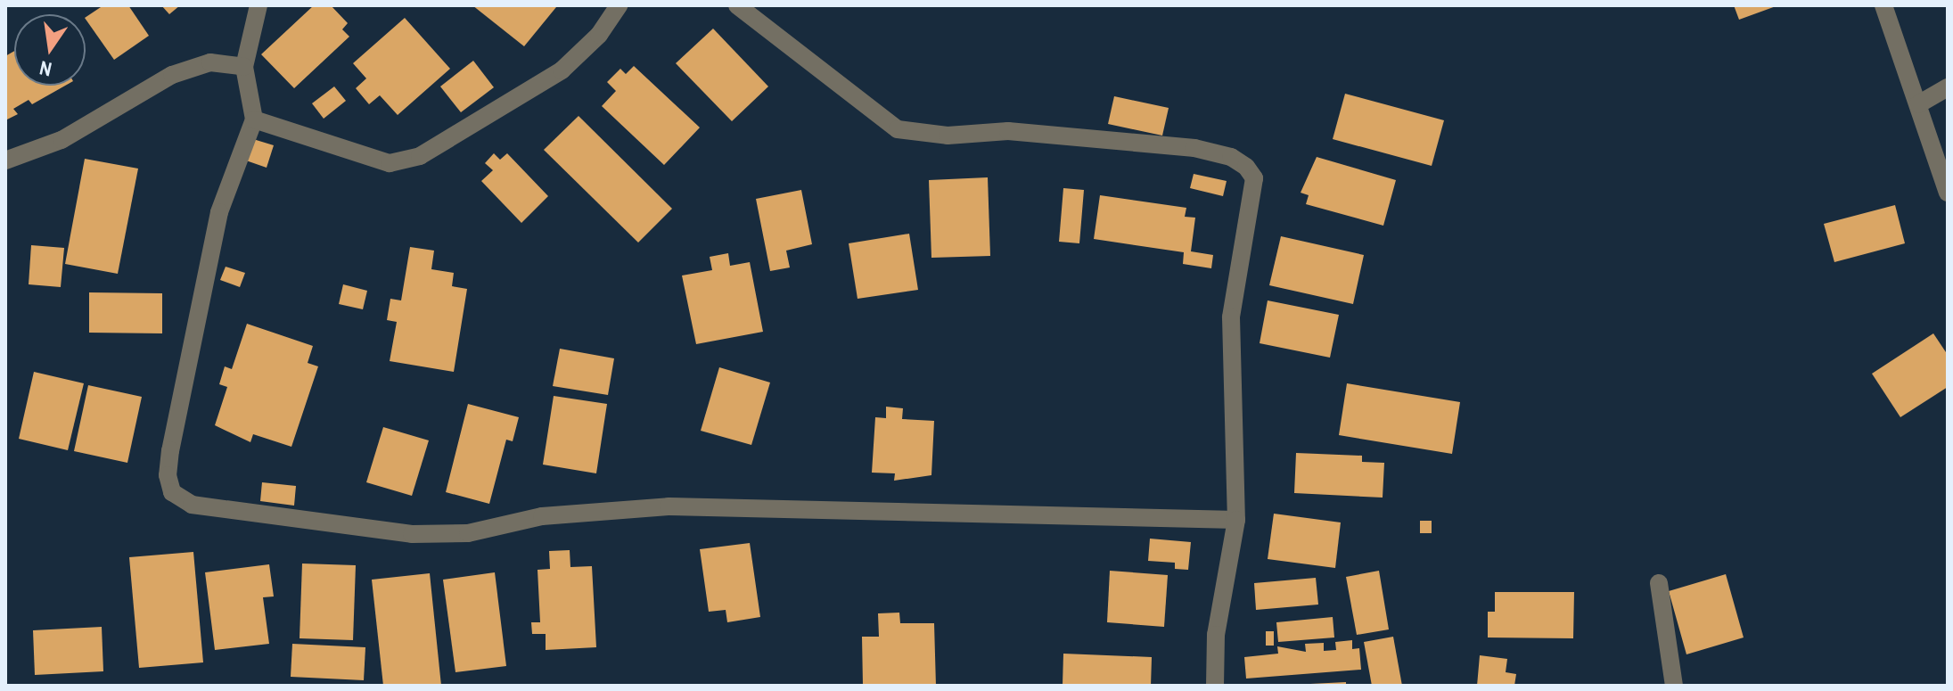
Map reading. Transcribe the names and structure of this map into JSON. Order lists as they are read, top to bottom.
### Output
{
  "north": "bottom"
}
